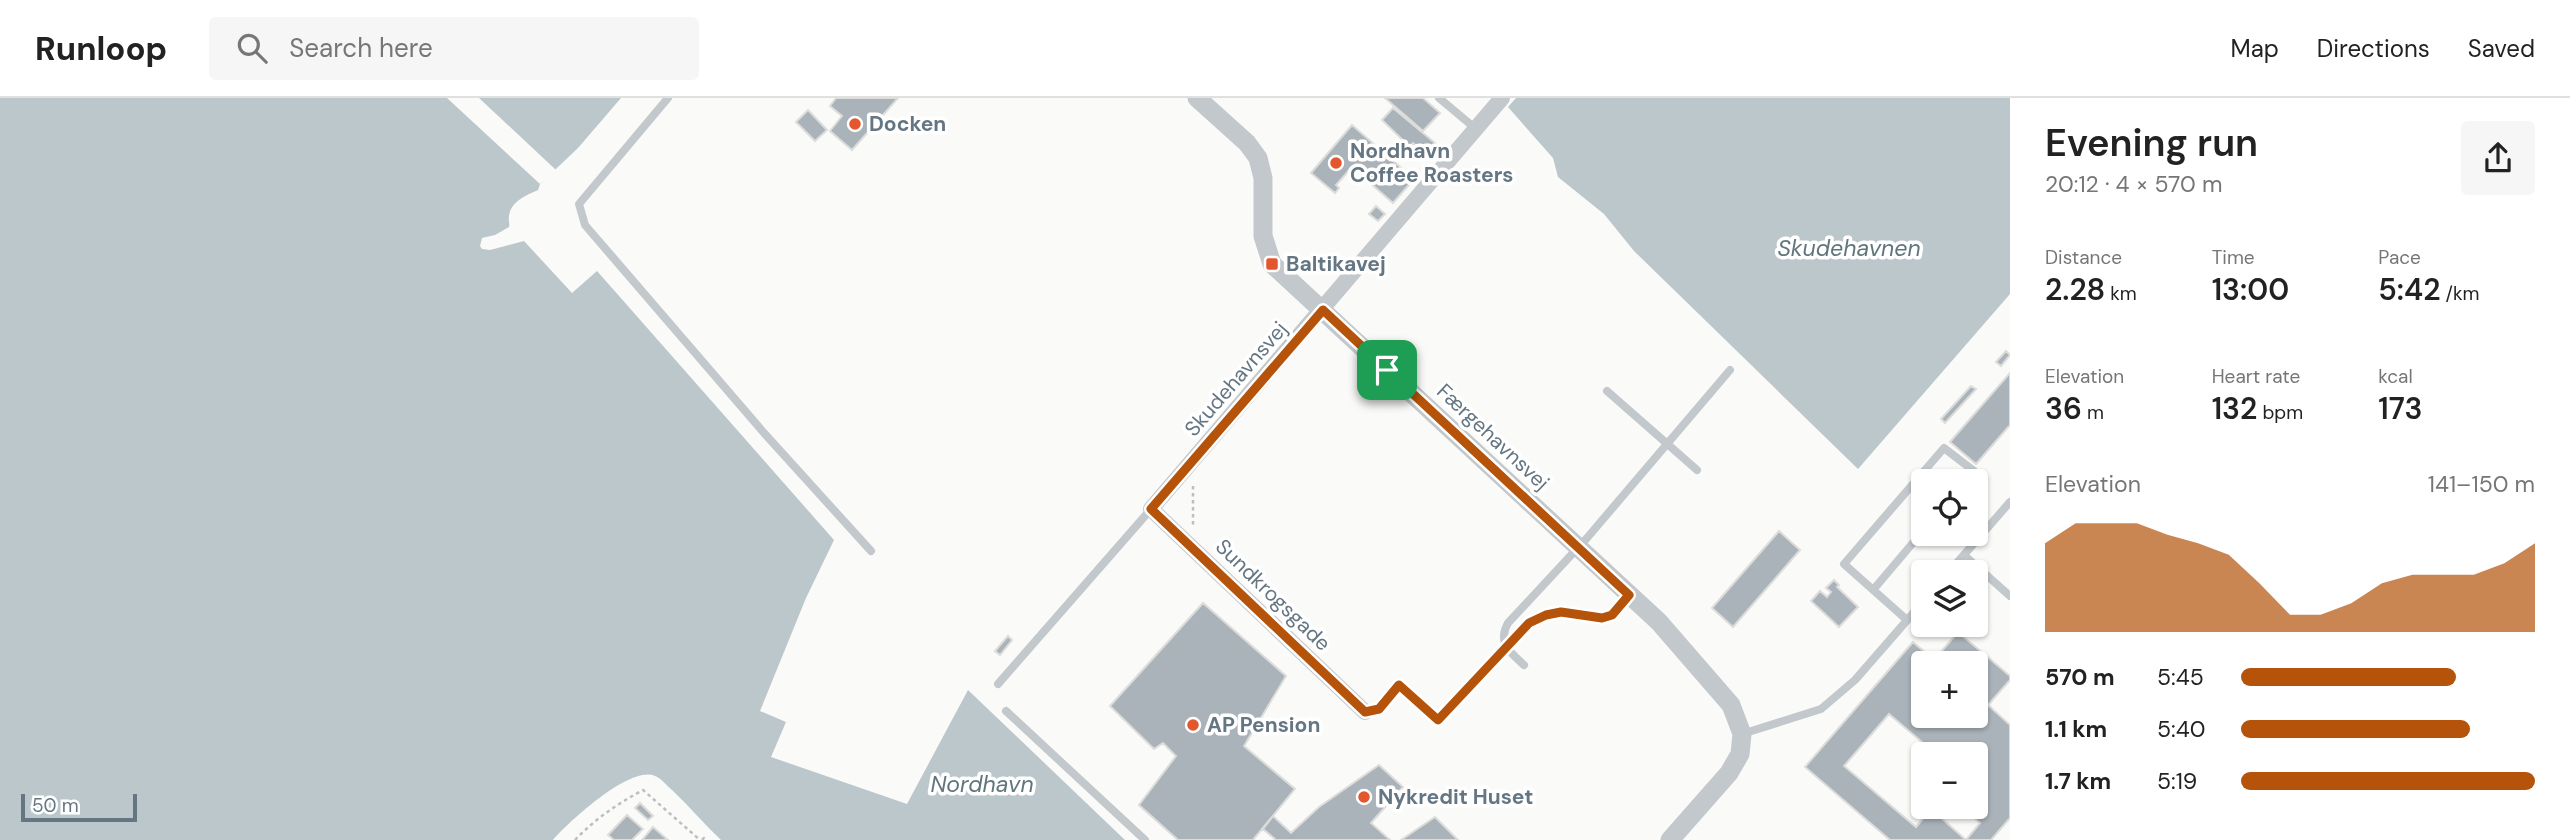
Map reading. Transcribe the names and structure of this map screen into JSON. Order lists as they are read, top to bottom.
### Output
{
  "streets": {
    "street": ["Skudehavnsvej", "Færgehavnsvej", "Sundkrogsgade"]
  },
  "crossings": [
    ["Skudehavnsvej", "Færgehavnsvej"],
    ["Skudehavnsvej", "Sundkrogsgade"]
  ],
  "water": ["Skudehavnen", "Nordhavn"],
  "places": {
    "other": [
      "Docken",
      "Nordhavn Coffee Roasters",
      "AP Pension",
      "Nykredit Huset"
    ],
    "transit": ["Baltikavej"]
  },
  "scale_bar": "50 m",
  "page": {
    "header": "Runloop",
    "search": "Search here",
    "nav": ["Map", "Directions", "Saved"],
    "heading": ["Evening run", "20:12 · 4 × 570 m"],
    "stats": [
      ["Distance", "2.28 km"],
      ["Time", "13:00"],
      ["Pace", "5:42 /km"],
      ["Elevation", "36 m"],
      ["Heart rate", "132 bpm"],
      ["kcal", "173"]
    ],
    "chart": ["Elevation", "141–150 m"],
    "map_buttons": ["+", "−"],
    "list": [
      {
        "name": "570 m",
        "note": "5:45"
      },
      {
        "name": "1.1 km",
        "note": "5:40"
      },
      {
        "name": "1.7 km",
        "note": "5:19"
      }
    ],
    "scale": "50 m"
  }
}
